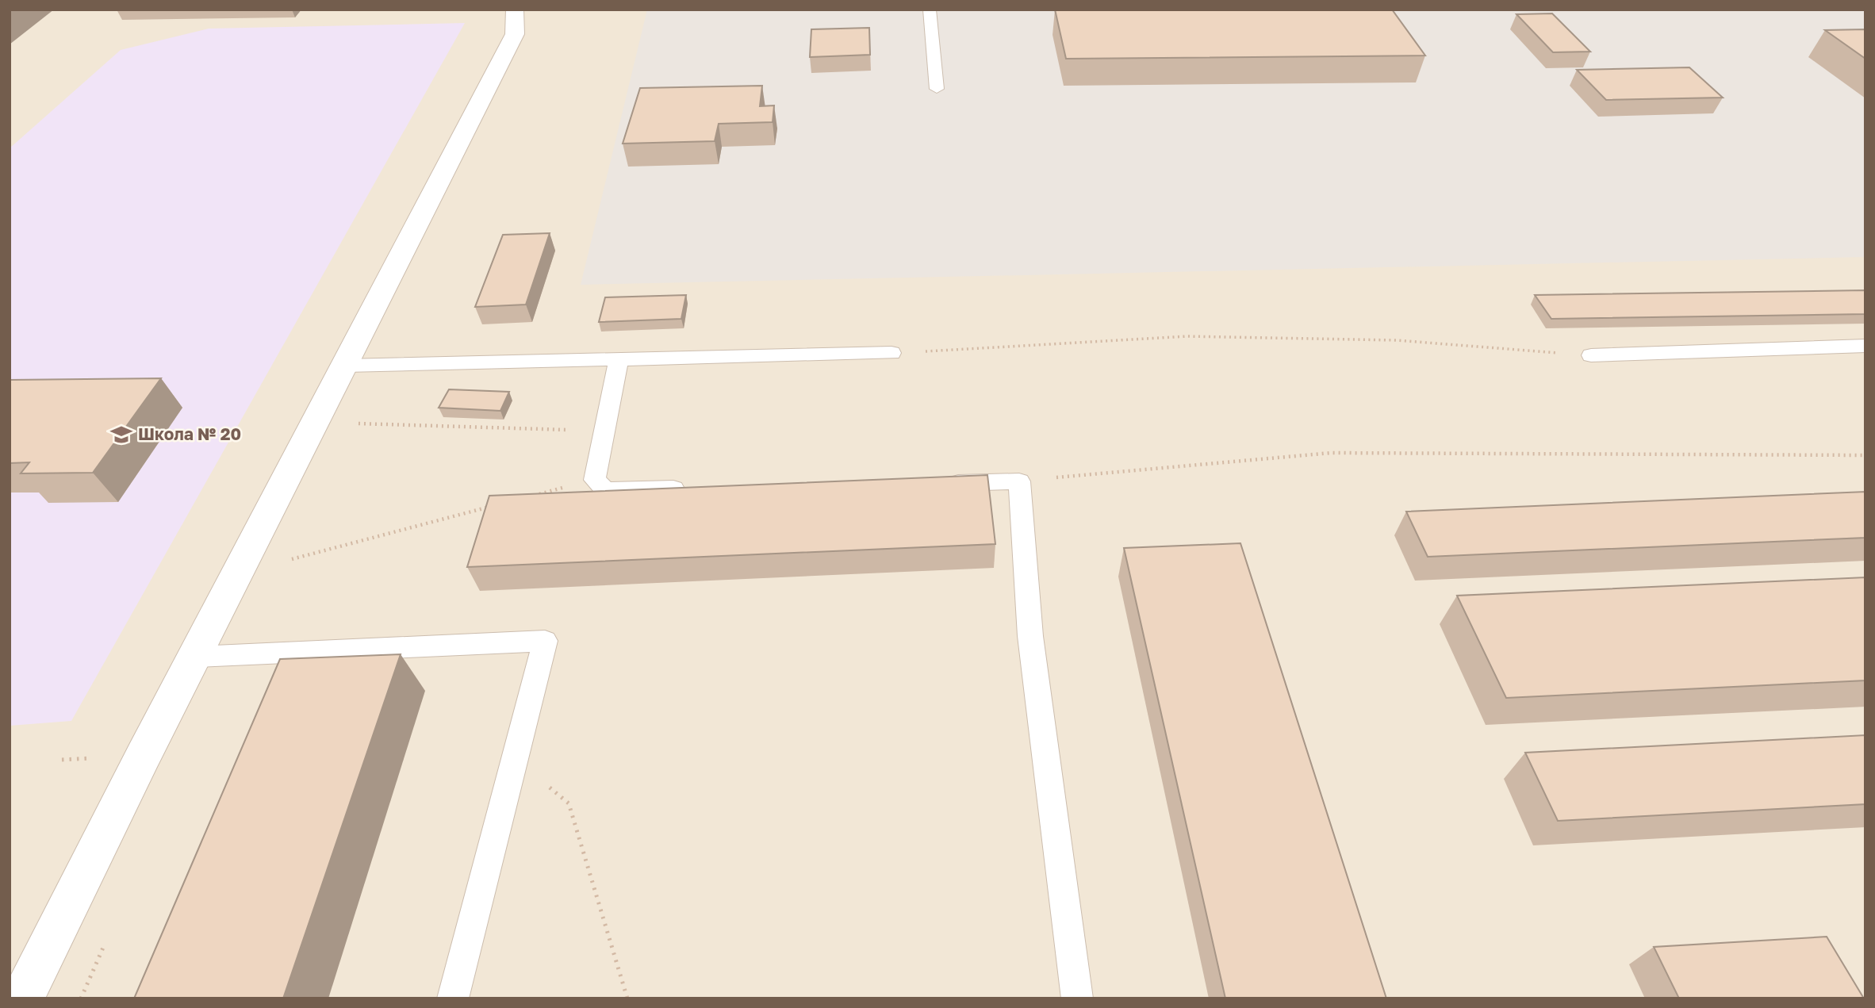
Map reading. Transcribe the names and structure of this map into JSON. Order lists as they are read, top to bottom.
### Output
{
  "places": {
    "school or university": ["Школа № 20"]
  }
}
